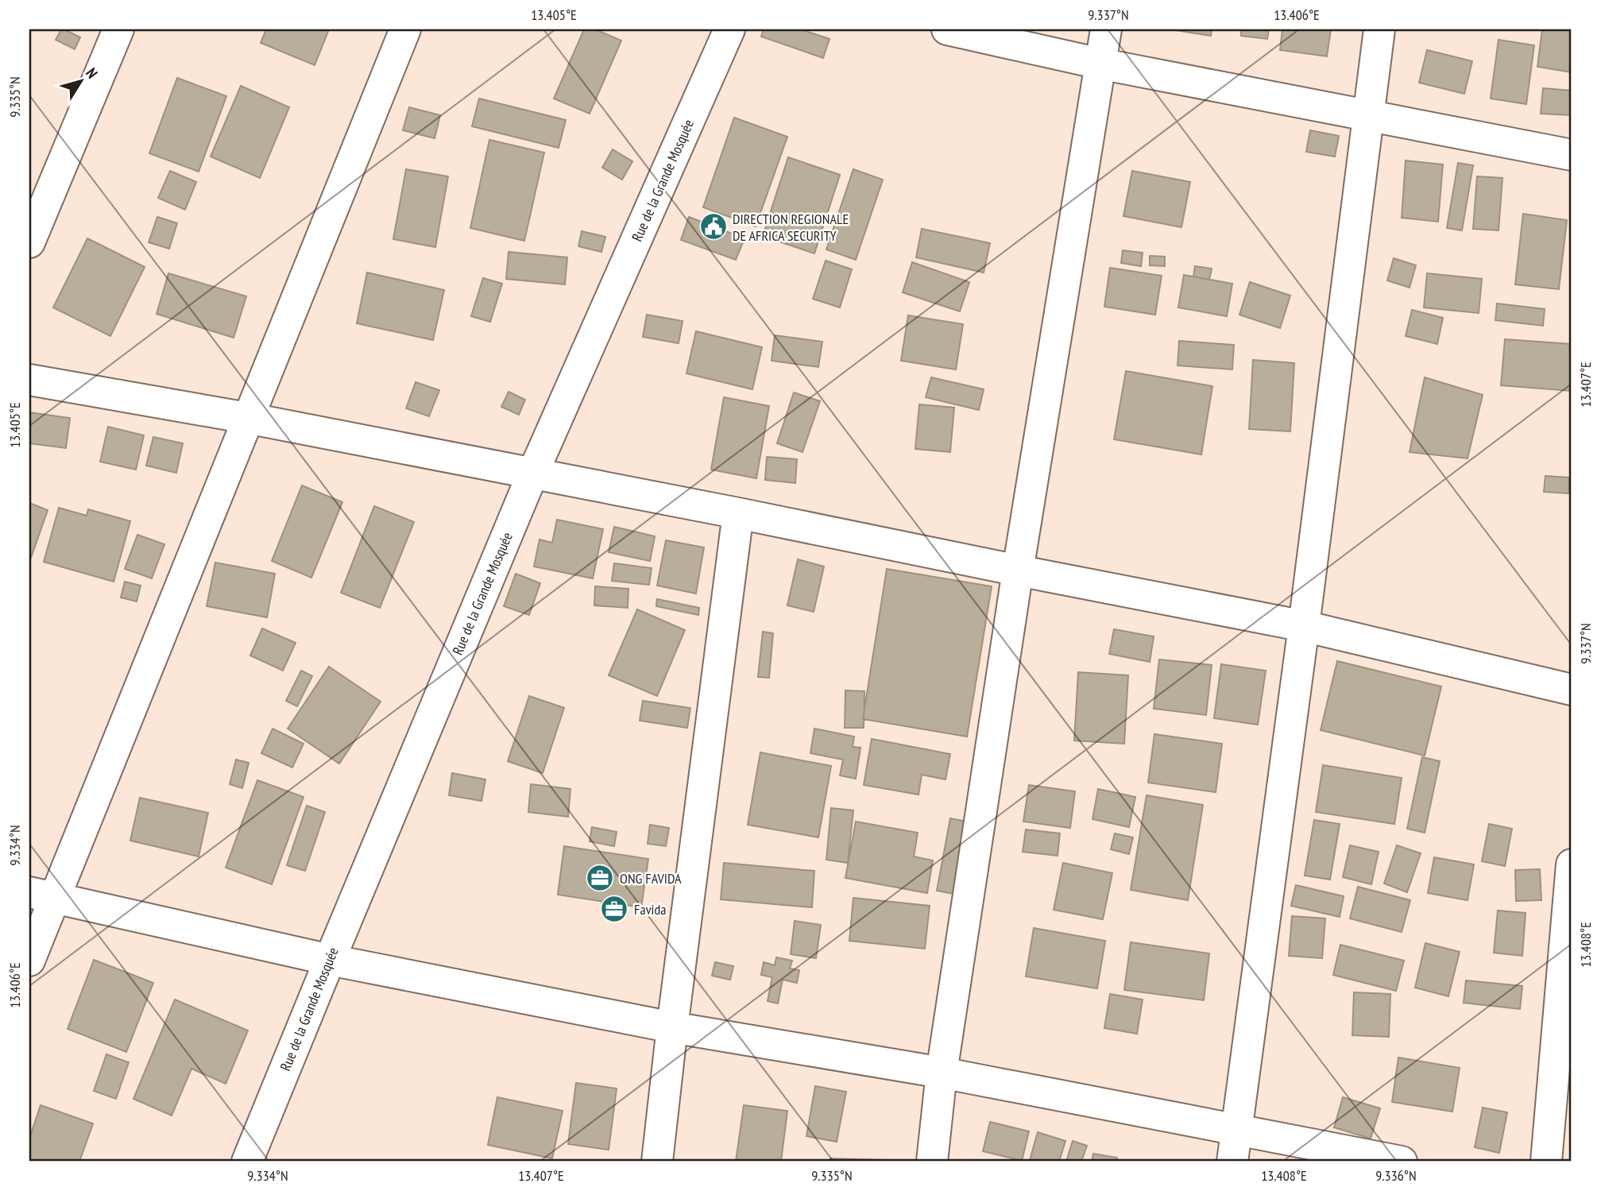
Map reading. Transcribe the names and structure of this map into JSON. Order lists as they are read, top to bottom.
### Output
{
  "streets": {
    "street": ["Rue de la Grande Mosquée"]
  },
  "places": {
    "public building": ["DIRECTION REGIONALE DE AFRICA SECURITY"],
    "office": ["ONG FAVIDA", "Favida"]
  },
  "north": "top right",
  "coordinates": [
    "13.405°E",
    "9.337°N",
    "13.406°E",
    "9.335°N",
    "13.407°E",
    "9.334°N",
    "13.408°E",
    "9.336°N"
  ]
}
